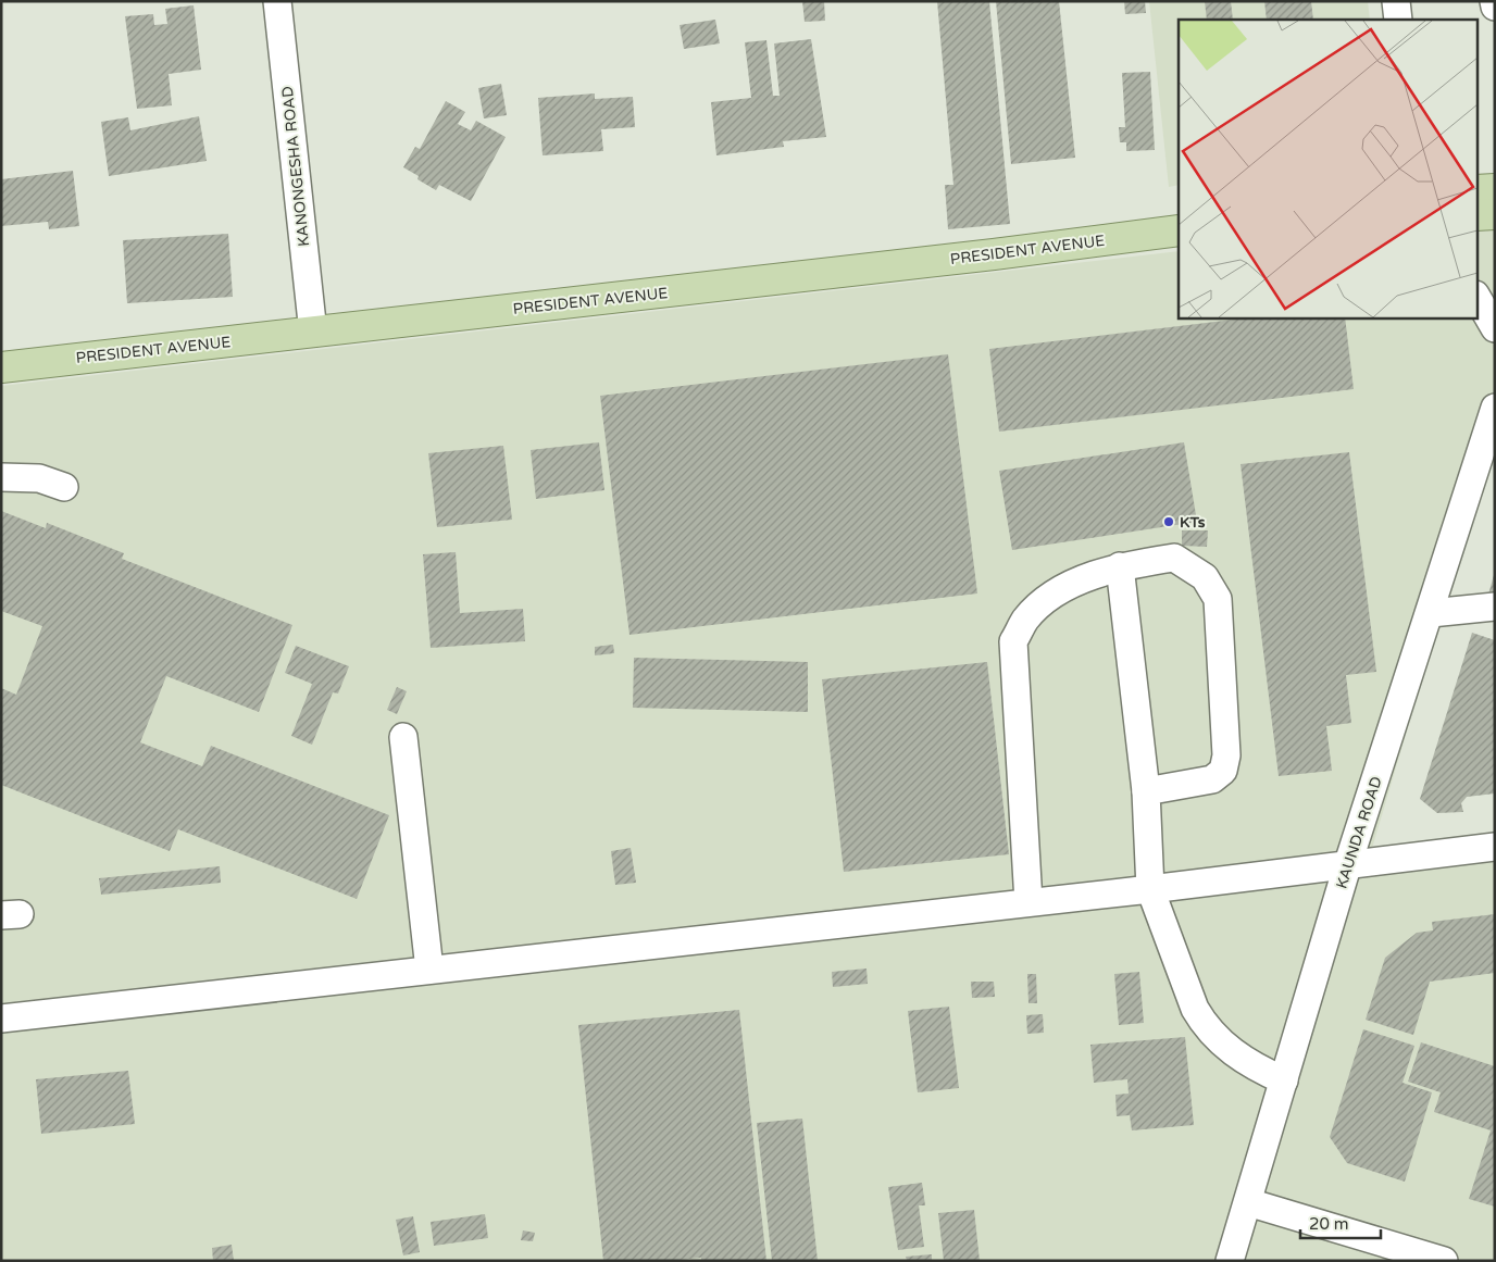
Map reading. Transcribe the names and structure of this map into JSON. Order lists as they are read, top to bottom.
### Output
{
  "streets": {
    "main road": ["PRESIDENT AVENUE"],
    "street": ["KANONGESHA ROAD", "KAUNDA ROAD"]
  },
  "crossings": [
    ["KANONGESHA ROAD", "PRESIDENT AVENUE"]
  ],
  "places": ["KTs"],
  "scale_bar": "20 m"
}
